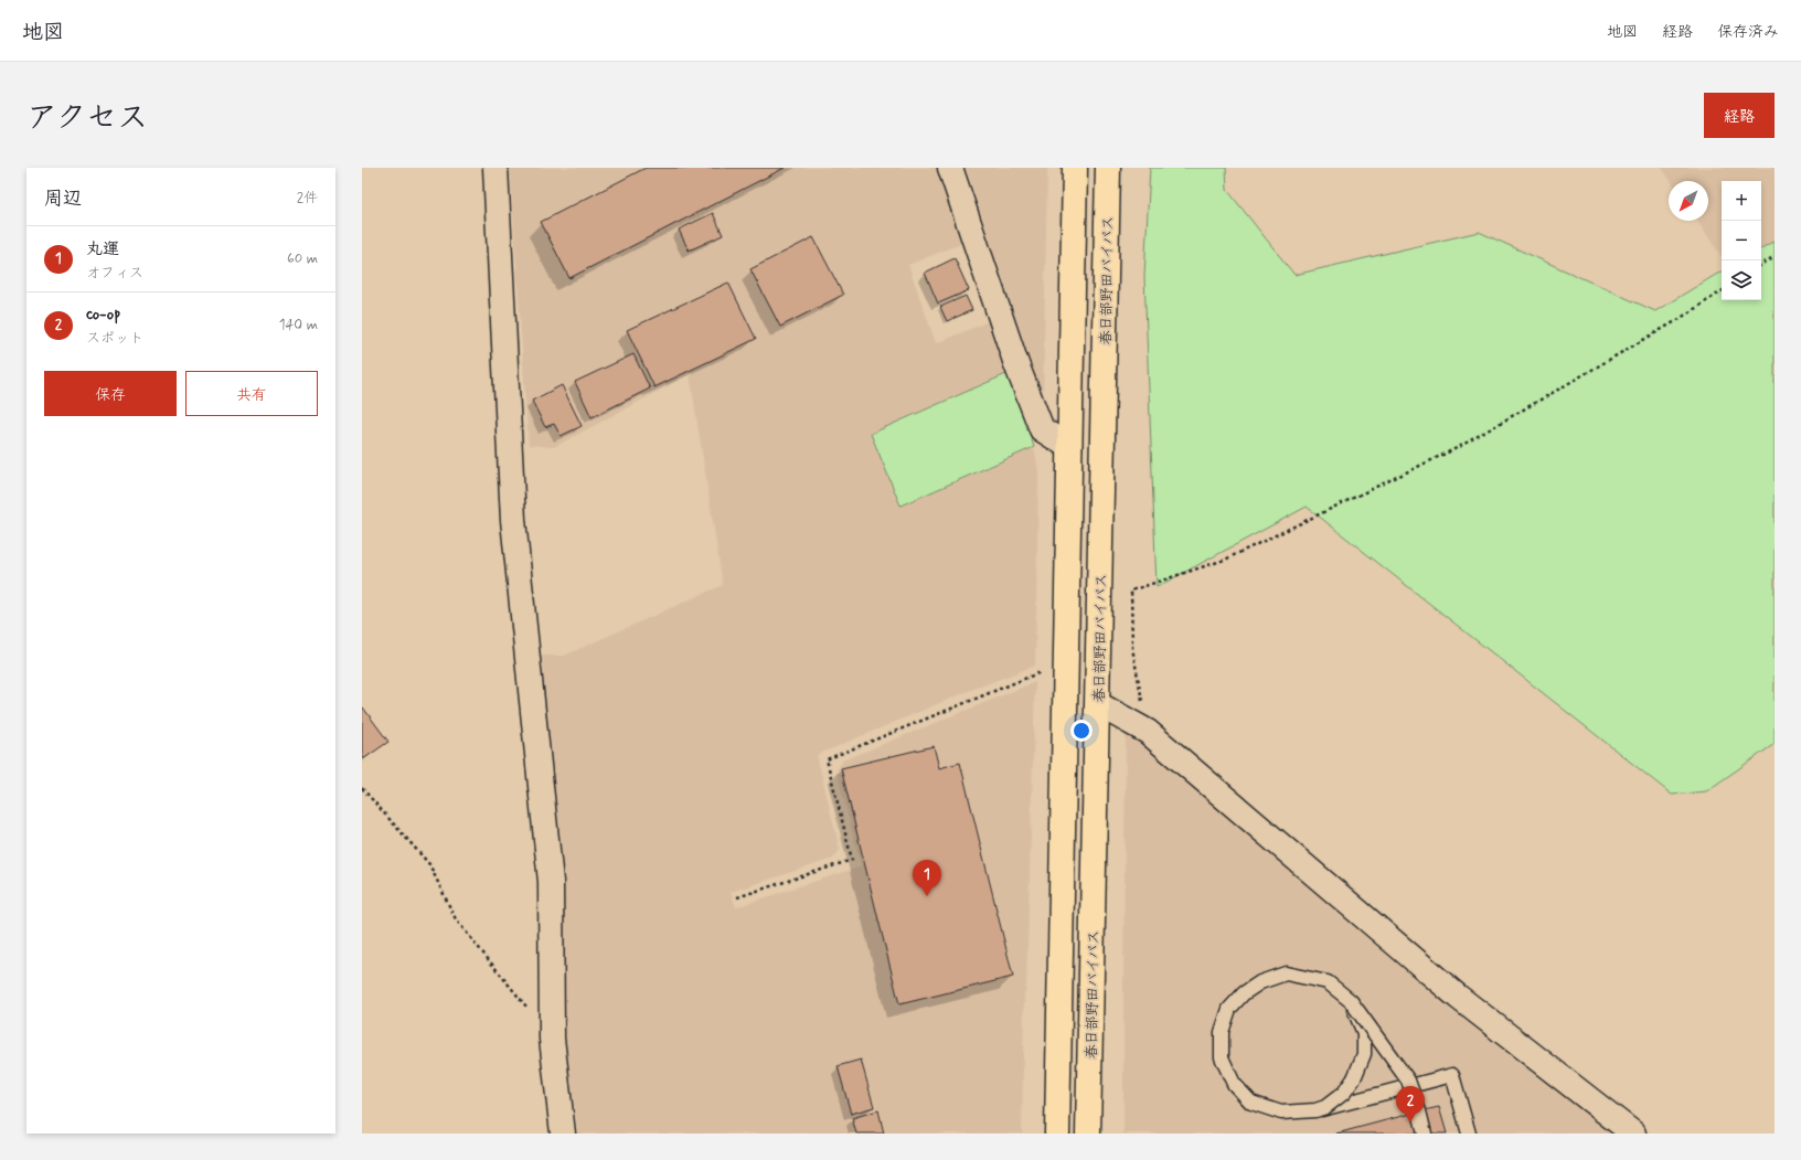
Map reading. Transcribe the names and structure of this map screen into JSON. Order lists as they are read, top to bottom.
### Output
{
  "streets": {
    "highway": ["春日部野田バイパス"]
  },
  "north": "bottom left",
  "page": {
    "header": "地図",
    "nav": ["地図", "経路", "保存済み"],
    "title": "アクセス",
    "buttons": [
      "経路",
      ["保存", "共有"]
    ],
    "heading": ["周辺", "2件"],
    "map_buttons": ["+", "−"],
    "list": [
      {
        "mark": "1",
        "name": "丸運",
        "note": "オフィス",
        "value": "60 m"
      },
      {
        "mark": "2",
        "name": "co-op",
        "note": "スポット",
        "value": "140 m"
      }
    ],
    "pins": ["1", "2"]
  }
}
